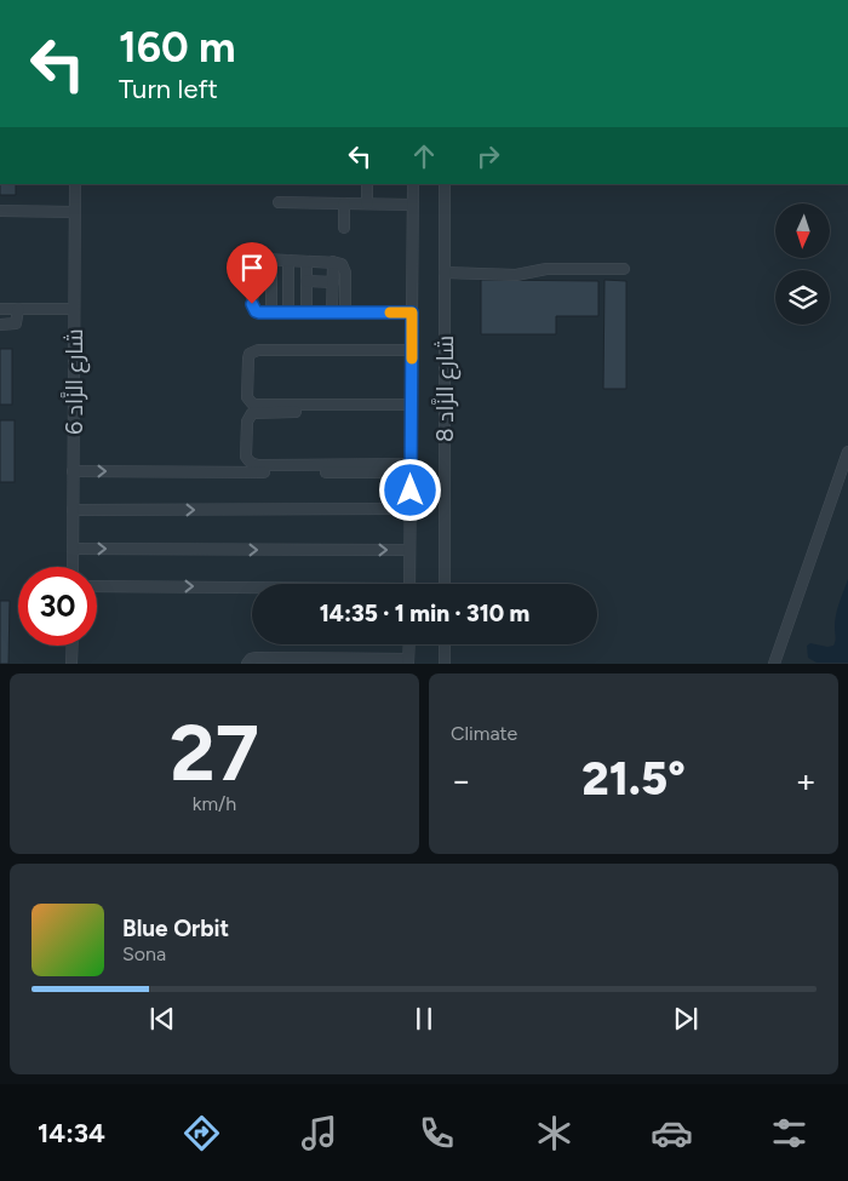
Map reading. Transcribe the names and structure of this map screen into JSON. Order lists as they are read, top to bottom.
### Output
{
  "streets": {
    "street": ["شارع الزَّاد 6", "شارع الزَّاد 8"]
  },
  "north": "bottom",
  "page": {
    "turn": ["160 m", "Turn left"],
    "limit": "30",
    "trip": "14:35 · 1 min · 310 m",
    "tile": [
      ["27", "km/h"],
      "Climate"
    ],
    "heat": ["−", "21.5°", "+"],
    "song": ["Blue Orbit", "Sona"],
    "tabs": "14:34"
  }
}
